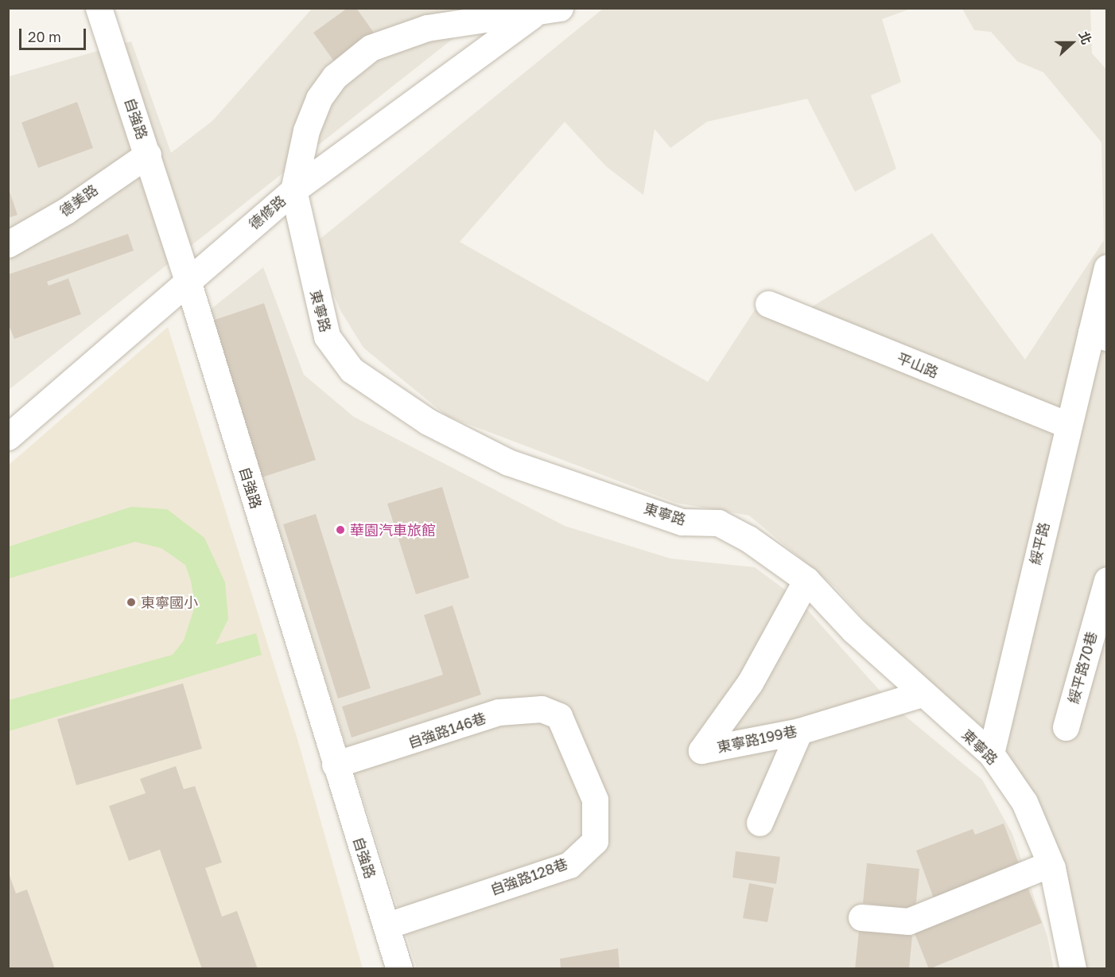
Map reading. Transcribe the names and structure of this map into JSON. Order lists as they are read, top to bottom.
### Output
{
  "streets": {
    "street": [
      "自強路",
      "德美路",
      "德修路",
      "東寧路",
      "平山路",
      "綏平路",
      "綏平路70巷",
      "自強路146巷",
      "東寧路199巷",
      "自強路128巷"
    ]
  },
  "crossings": [
    ["自強路", "德美路"],
    ["自強路", "德修路"],
    ["自強路", "自強路146巷"],
    ["自強路", "自強路128巷"],
    ["德修路", "東寧路"],
    ["東寧路", "綏平路"],
    ["東寧路", "東寧路199巷"],
    ["平山路", "綏平路"],
    ["自強路146巷", "自強路128巷"]
  ],
  "places": ["華園汽車旅館", "東寧國小"],
  "scale_bar": "20 m",
  "north": "right"
}
